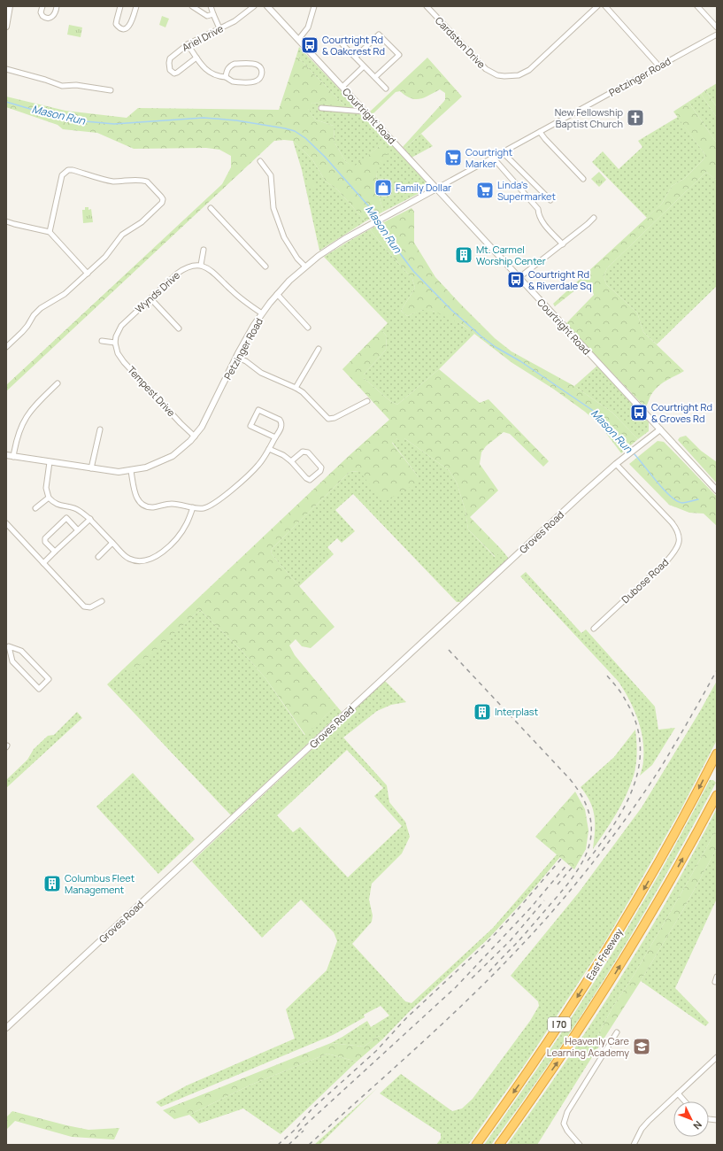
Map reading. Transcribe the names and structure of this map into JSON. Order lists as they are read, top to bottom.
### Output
{
  "streets": {
    "highway": ["East Freeway", "I 70"],
    "street": [
      "Ariel Drive",
      "Cardston Drive",
      "Petzinger Road",
      "Courtright Road",
      "Wynds Drive",
      "Tempest Drive",
      "Groves Road",
      "Dubose Road"
    ]
  },
  "crossings": [
    ["Petzinger Road", "Courtright Road"],
    ["Petzinger Road", "Tempest Drive"],
    ["Courtright Road", "Groves Road"],
    ["Wynds Drive", "Tempest Drive"],
    ["Groves Road", "Dubose Road"]
  ],
  "water": ["Mason Run"],
  "places": {
    "bus stop": ["Courtright Rd & Oakcrest Rd", "Courtright Rd & Riverdale Sq", "Courtright Rd & Groves Rd"],
    "church": ["New Fellowship Baptist Church"],
    "supermarket": ["Courtright Marker", "Linda's Supermarket"],
    "shop": ["Family Dollar"],
    "building": ["Mt. Carmel Worship Center", "Interplast", "Columbus Fleet Management"],
    "school or university": ["Heavenly Care Learning Academy"]
  },
  "north": "bottom right"
}
